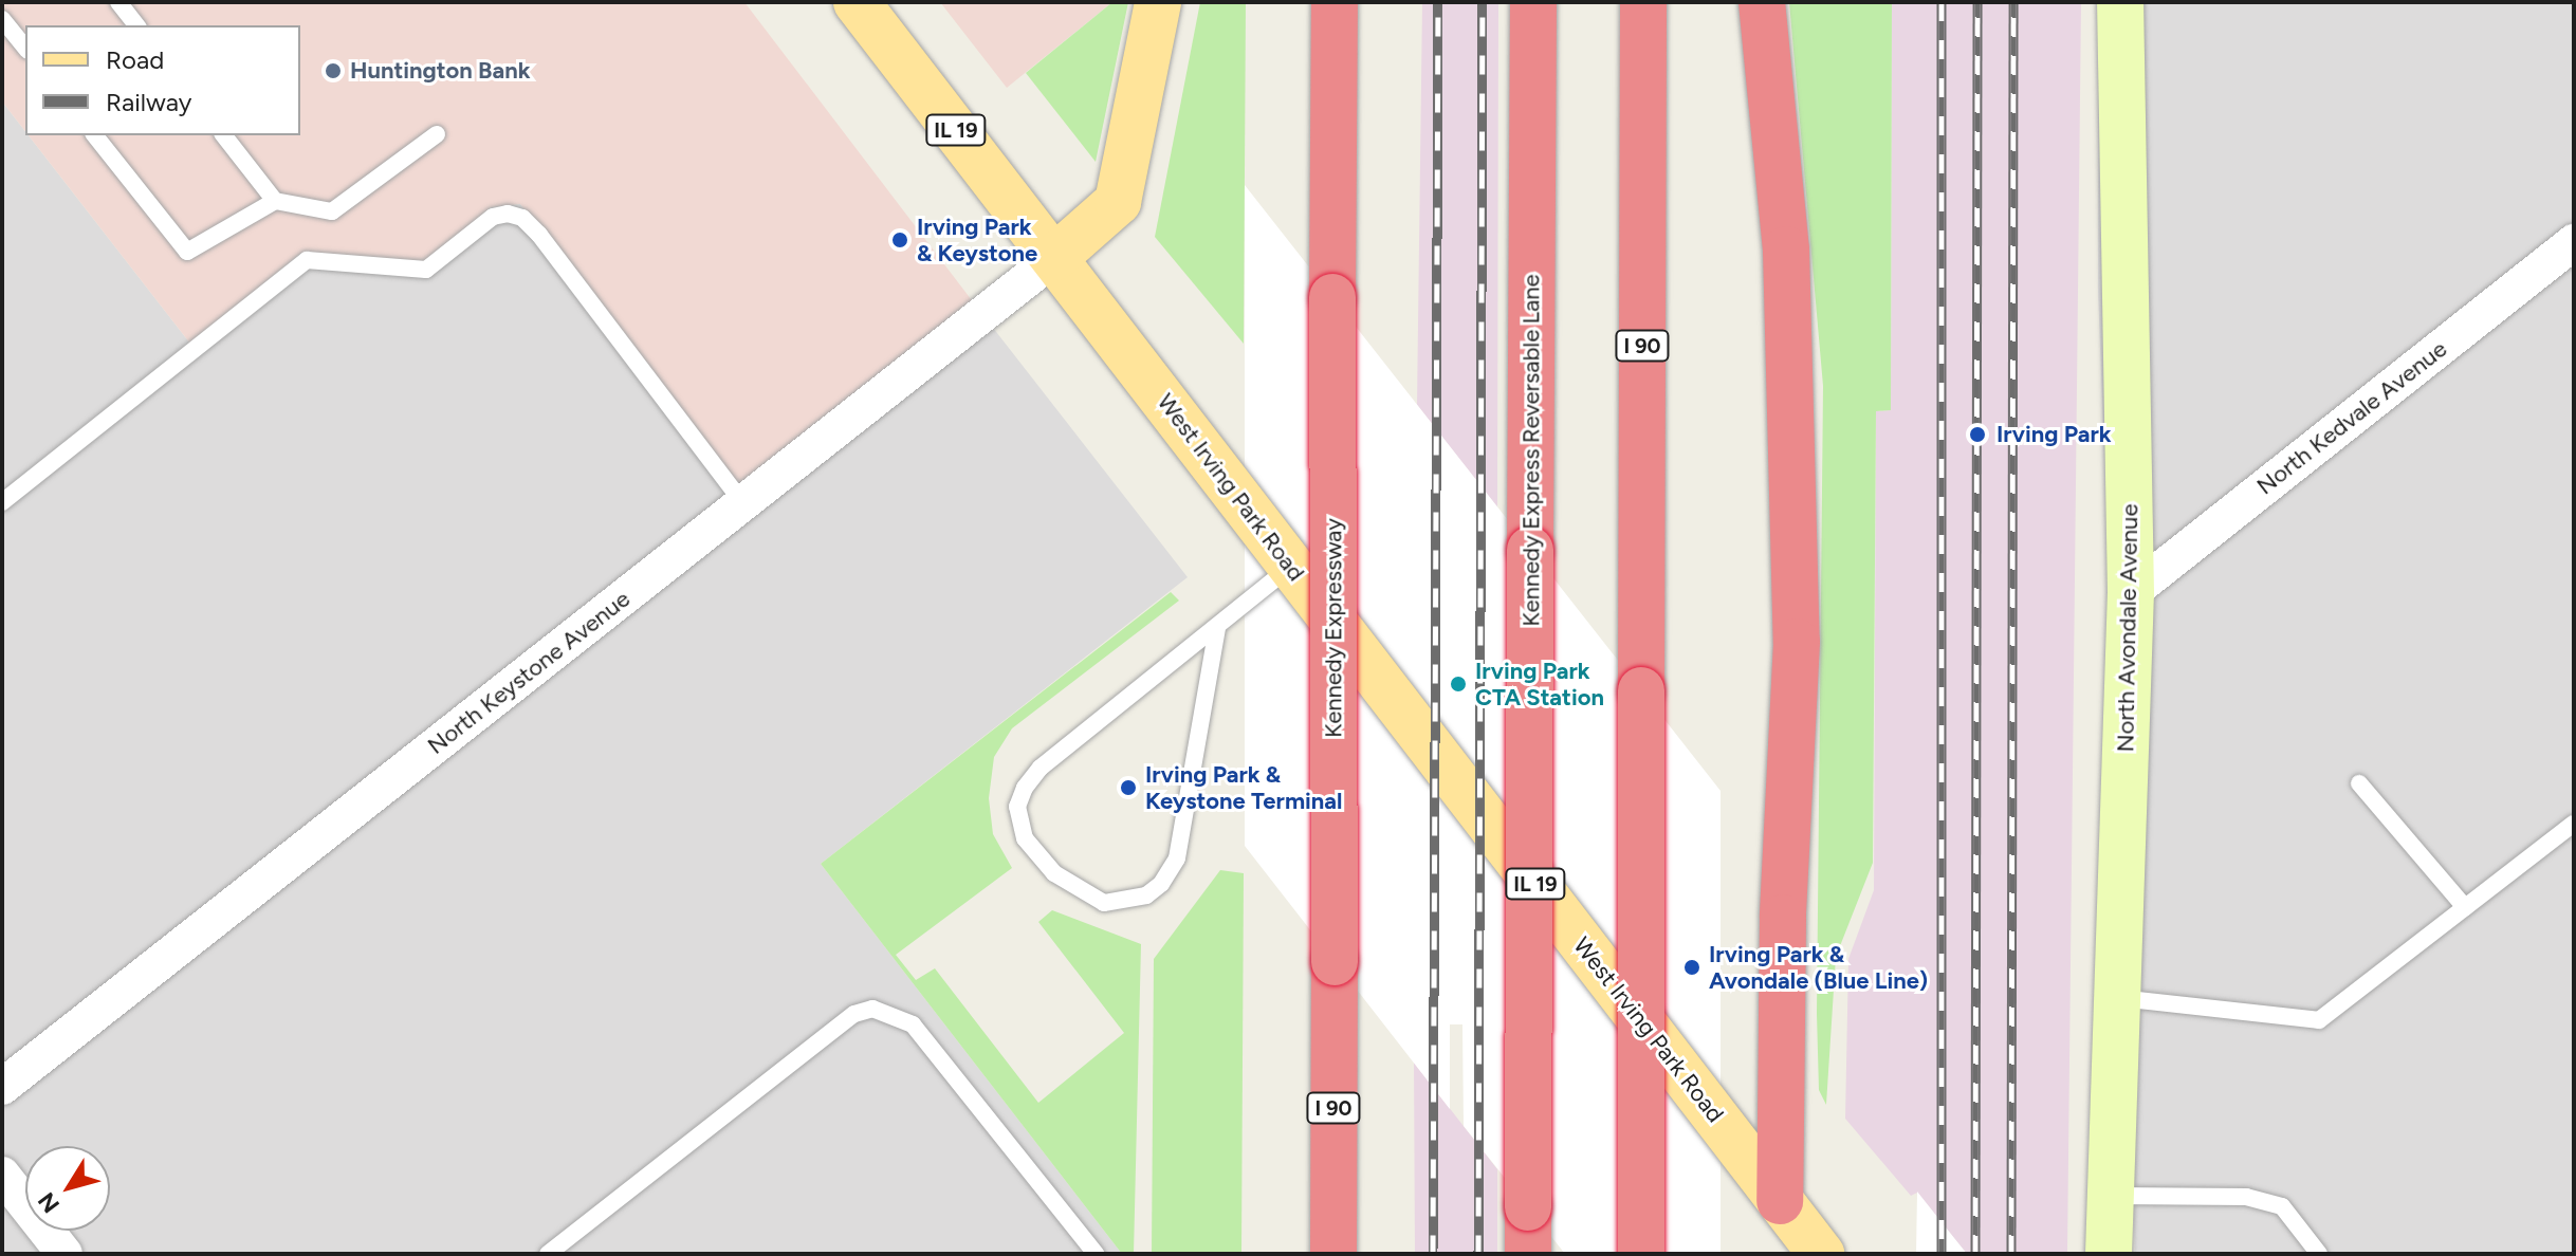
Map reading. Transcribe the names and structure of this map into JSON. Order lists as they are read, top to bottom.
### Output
{
  "streets": {
    "highway": ["I 90", "Kennedy Express Reversable Lane", "Kennedy Expressway"],
    "main road": ["IL 19", "West Irving Park Road"],
    "street": ["North Kedvale Avenue", "North Avondale Avenue", "North Keystone Avenue"]
  },
  "crossings": [
    ["North Kedvale Avenue", "North Avondale Avenue"],
    ["West Irving Park Road", "North Keystone Avenue"]
  ],
  "places": [
    "Huntington Bank",
    "Irving Park & Keystone",
    "Irving Park",
    "Irving Park CTA Station",
    "Irving Park & Keystone Terminal",
    "Irving Park & Avondale (Blue Line)"
  ],
  "legend": ["Road", "Railway"],
  "north": "bottom left"
}
